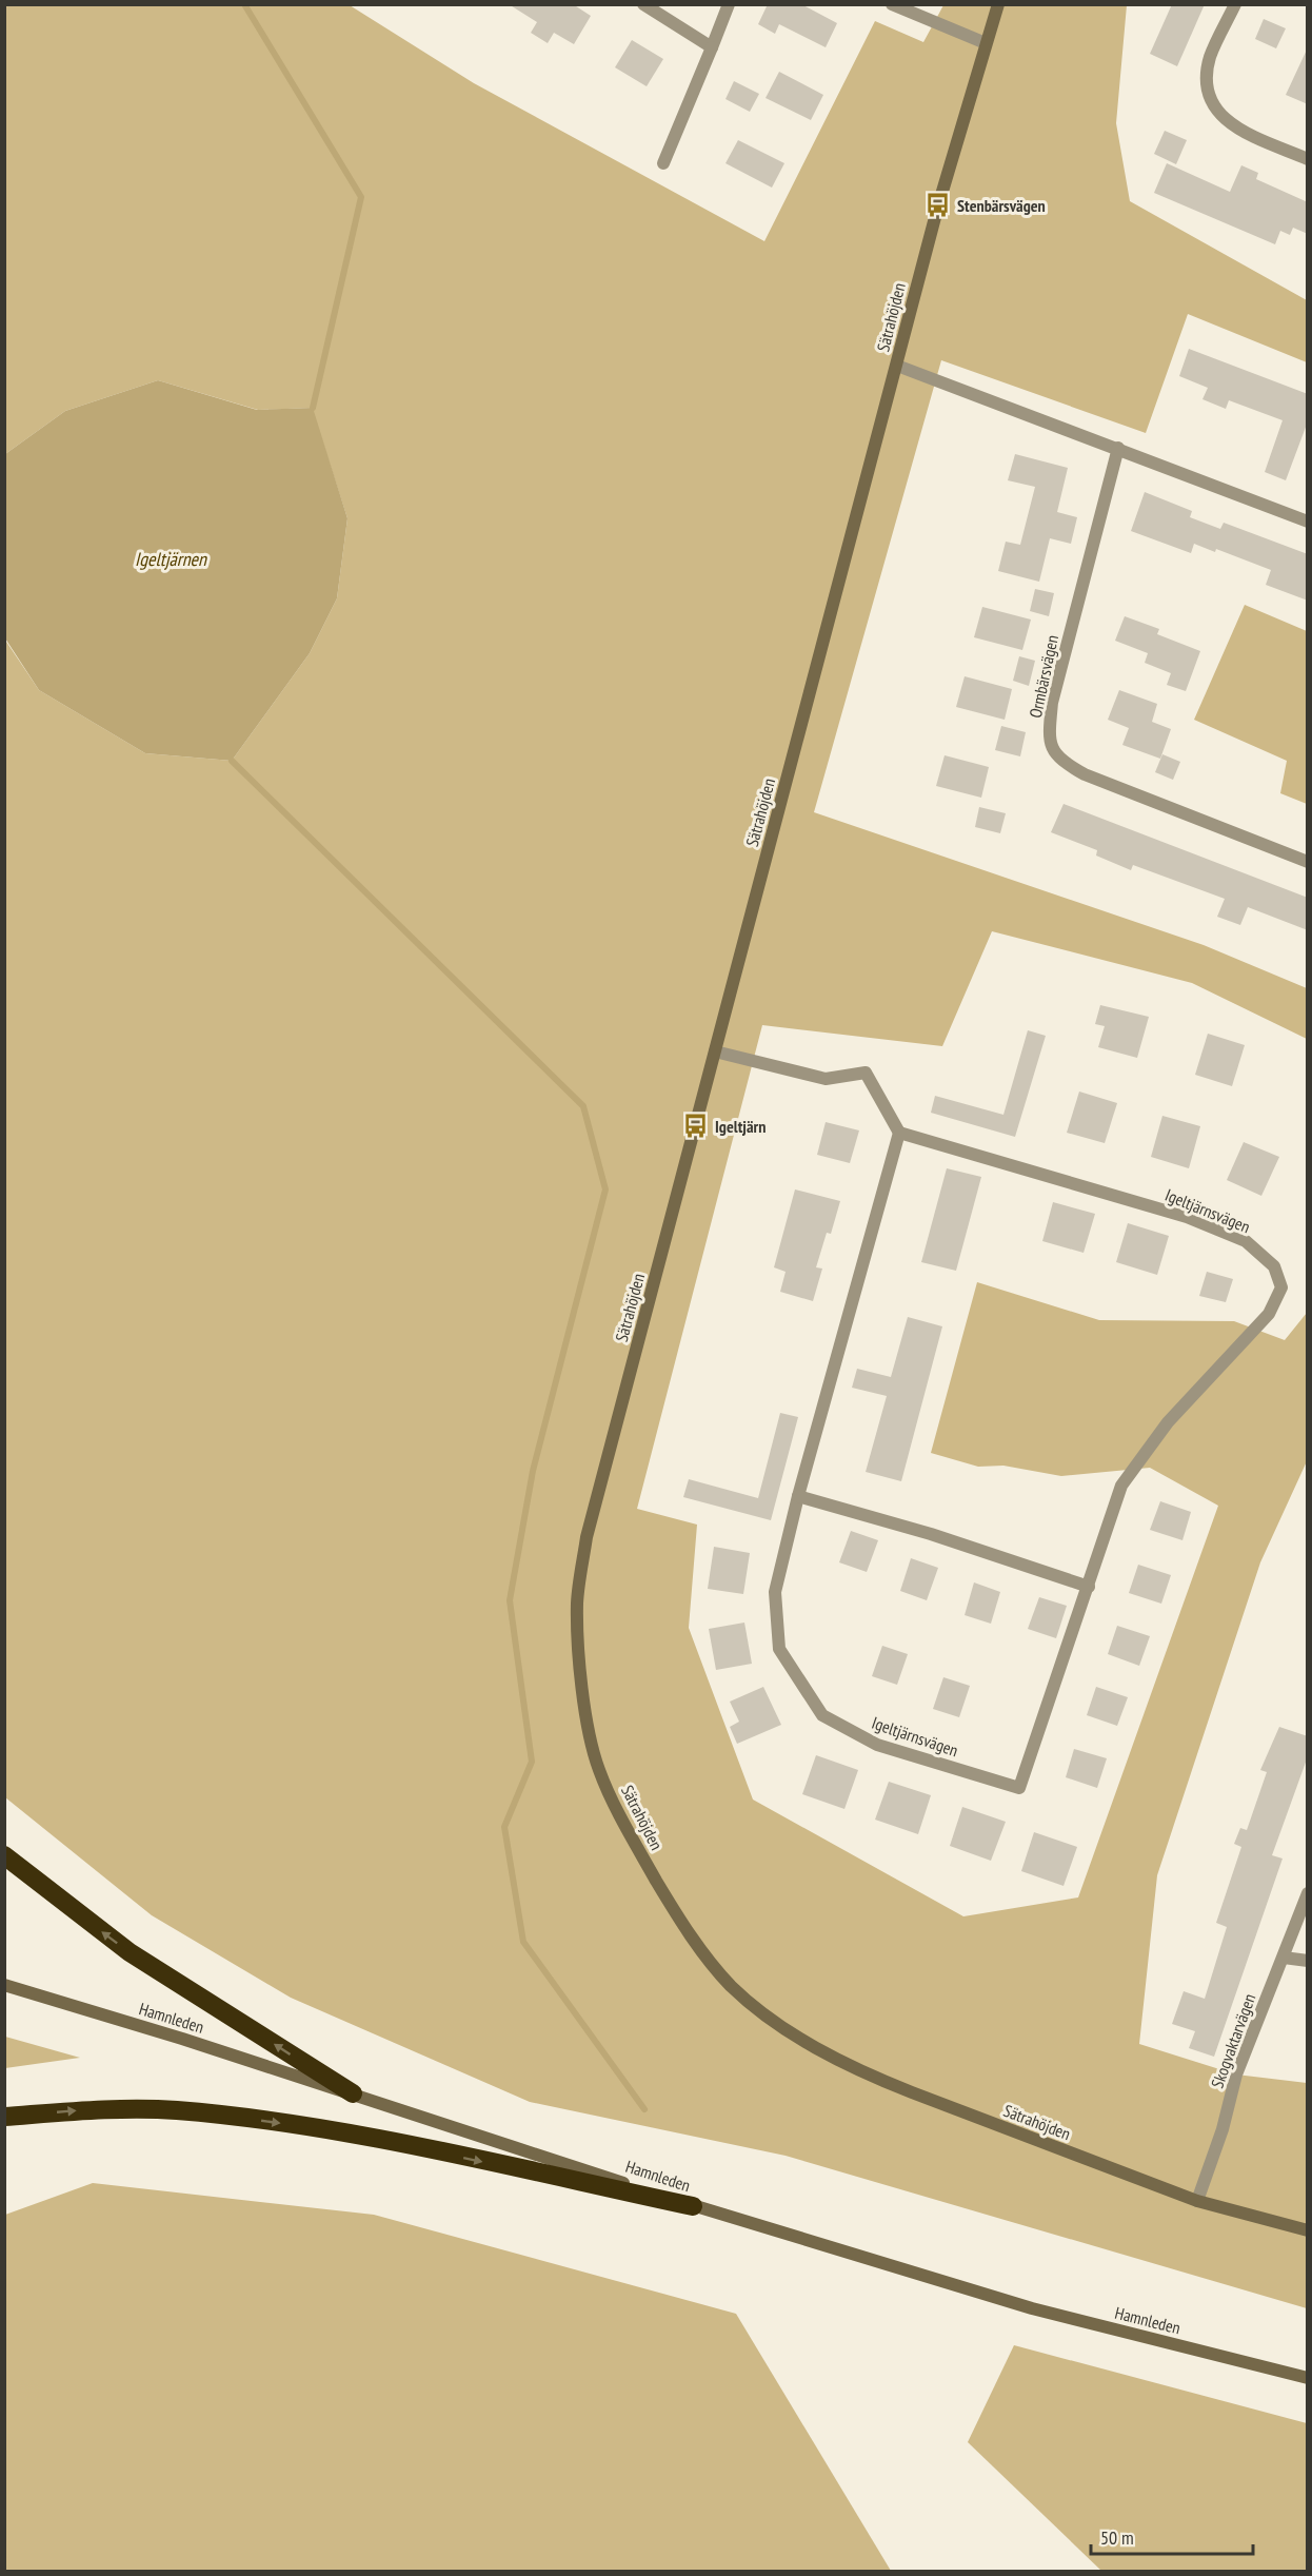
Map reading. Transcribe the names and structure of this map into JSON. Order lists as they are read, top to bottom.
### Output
{
  "streets": {
    "street": [
      "Sätrahöjden",
      "Ormbärsvägen",
      "Igeltjärnsvägen",
      "Hamnleden",
      "Skogvaktarvägen"
    ]
  },
  "crossings": [
    ["Sätrahöjden", "Skogvaktarvägen"]
  ],
  "water": ["Igeltjärnen"],
  "places": {
    "bus stop": ["Stenbärsvägen", "Igeltjärn"]
  },
  "scale_bar": "50 m"
}
